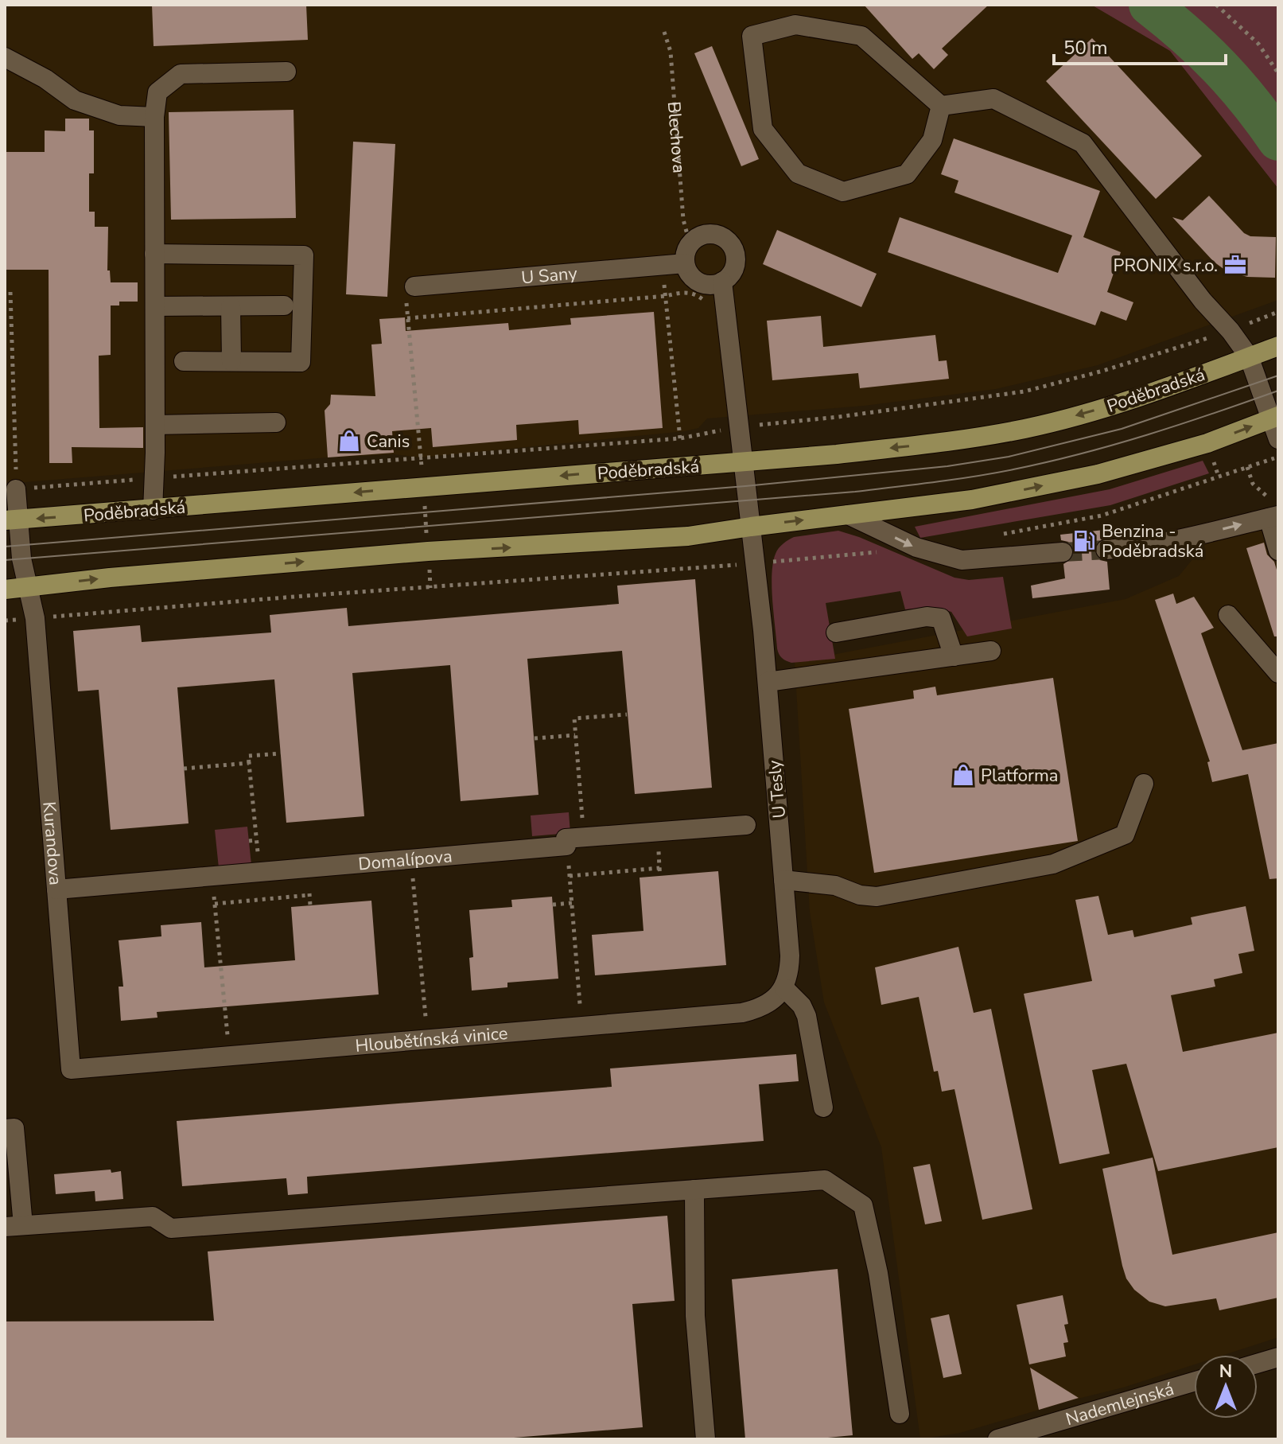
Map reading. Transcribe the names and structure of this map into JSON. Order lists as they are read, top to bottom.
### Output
{
  "streets": {
    "main road": ["Poděbradská"],
    "street": [
      "U Sany",
      "U Tesly",
      "Kurandova",
      "Domalípova",
      "Hloubětínská vinice",
      "Nademlejnská"
    ],
    "path": ["Blechova"]
  },
  "crossings": [
    ["Blechova", "U Sany"],
    ["Poděbradská", "U Tesly"],
    ["Poděbradská", "Kurandova"],
    ["U Tesly", "Hloubětínská vinice"],
    ["Kurandova", "Domalípova"],
    ["Kurandova", "Hloubětínská vinice"]
  ],
  "places": {
    "office": ["PRONIX s.r.o."],
    "shop": ["Canis", "Platforma"],
    "fuel station": ["Benzina - Poděbradská"]
  },
  "scale_bar": "50 m",
  "north": "top"
}
